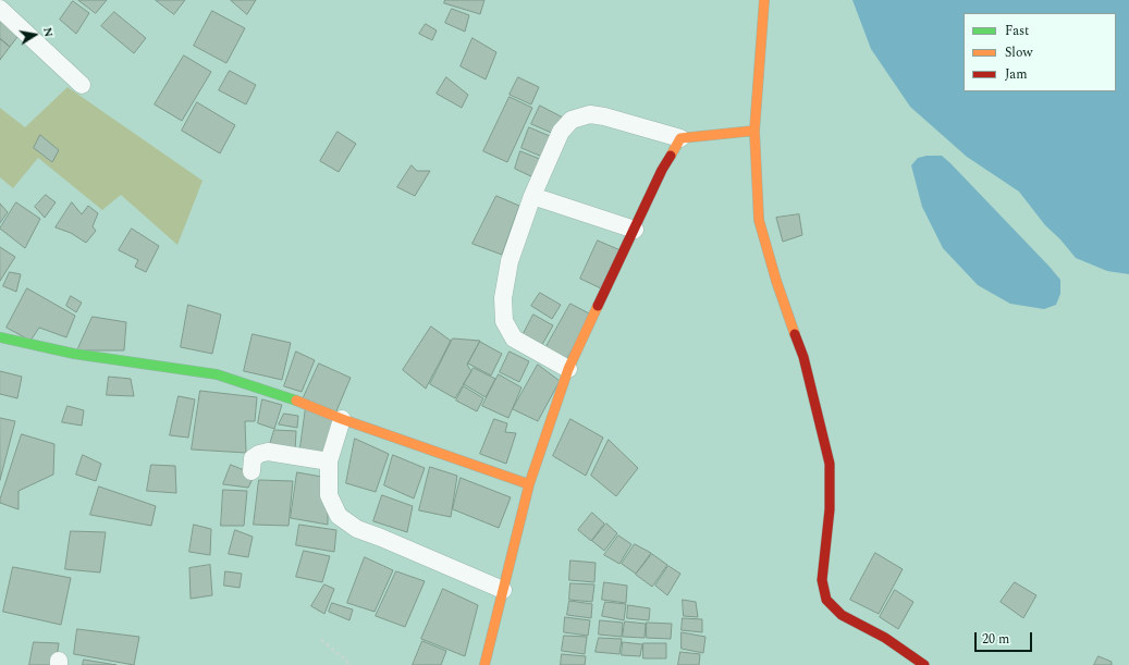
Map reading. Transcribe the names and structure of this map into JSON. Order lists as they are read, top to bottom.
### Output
{
  "legend": ["Fast", "Slow", "Jam"],
  "scale_bar": "20 m",
  "north": "right"
}
